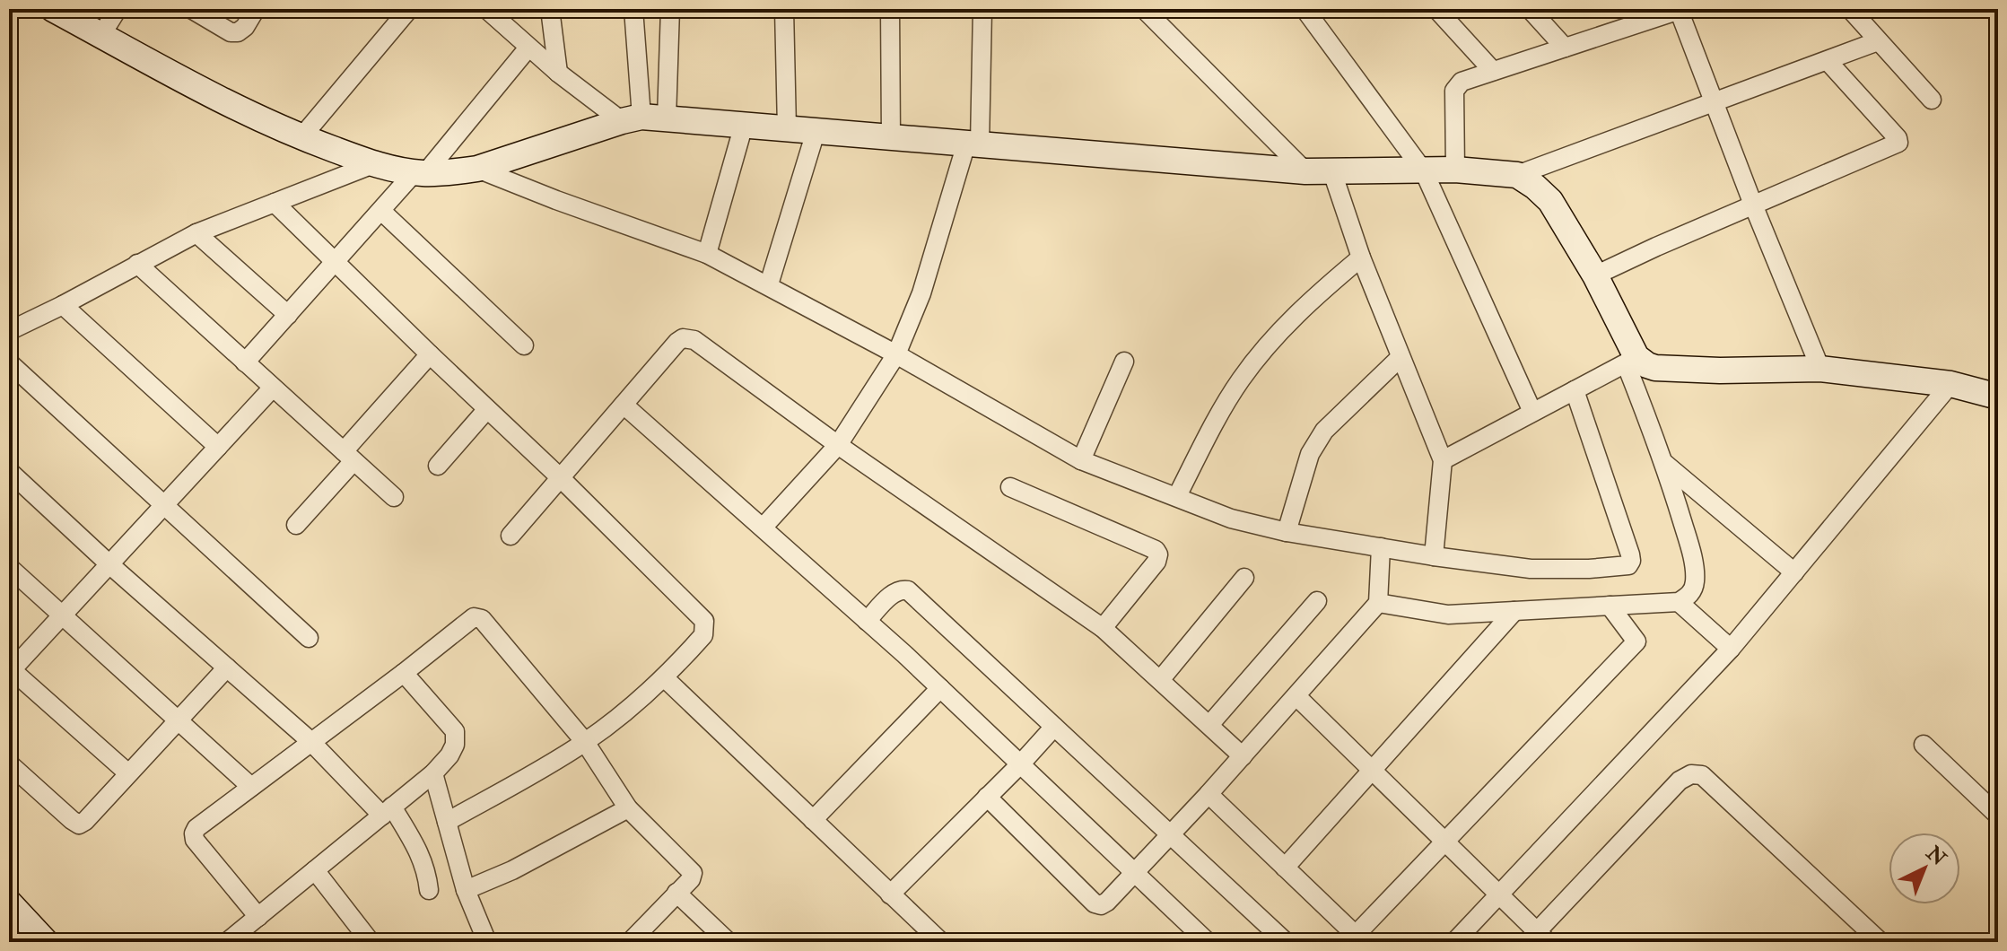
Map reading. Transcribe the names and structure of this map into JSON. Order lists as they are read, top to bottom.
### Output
{
  "north": "top right"
}
